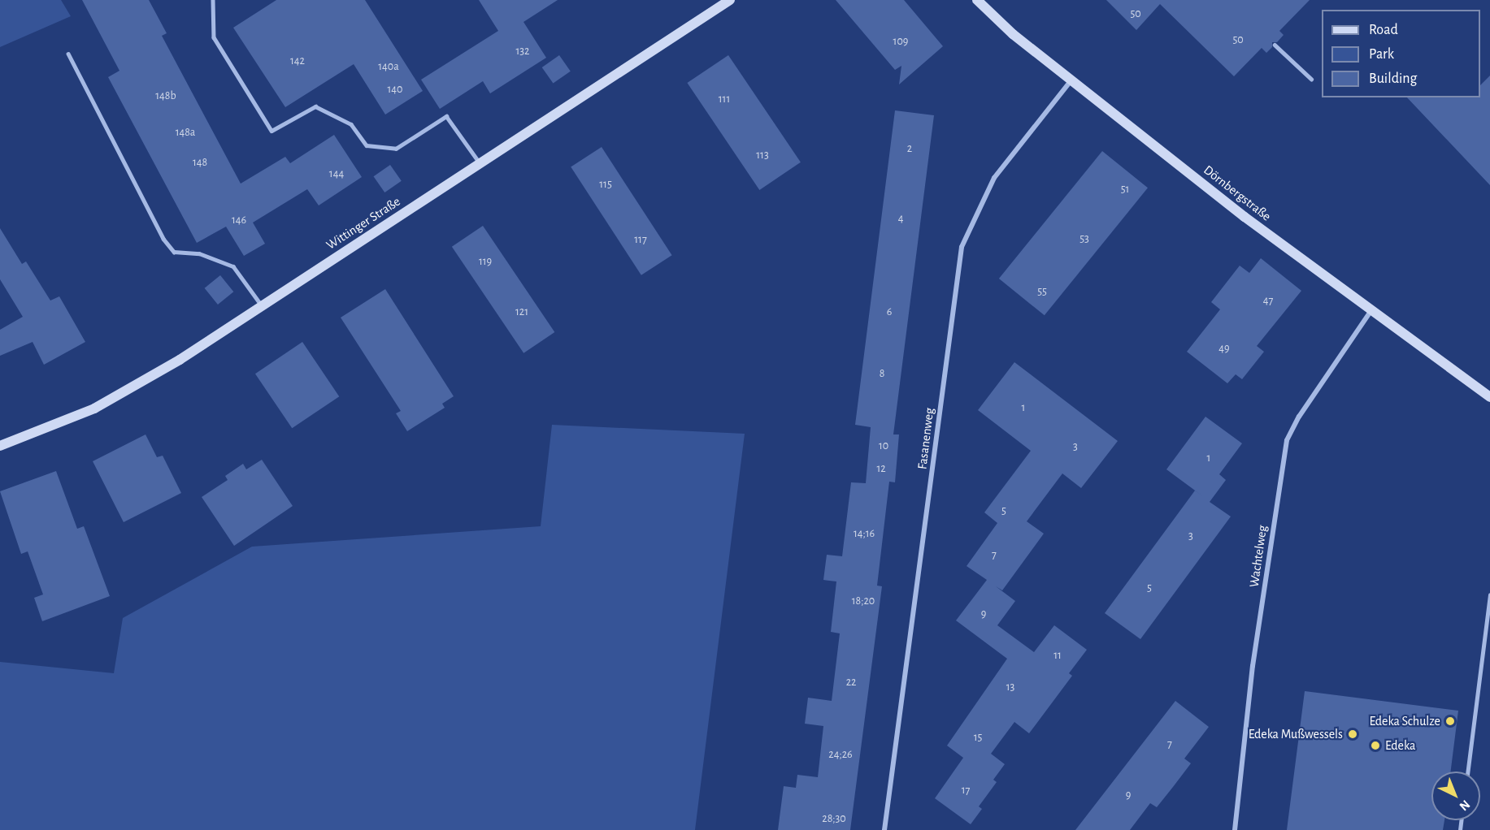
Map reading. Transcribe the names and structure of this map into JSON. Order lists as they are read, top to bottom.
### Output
{
  "streets": {
    "main road": ["Dörnbergstraße", "Wittinger Straße"],
    "street": ["Fasanenweg", "Wachtelweg"]
  },
  "crossings": [
    ["Dörnbergstraße", "Fasanenweg"],
    ["Dörnbergstraße", "Wachtelweg"]
  ],
  "places": ["Edeka Schulze", "Edeka Mußwessels", "Edeka"],
  "house_numbers": [
    "50",
    "50",
    "109",
    "132",
    "142",
    "140a",
    "140",
    "148b",
    "111",
    "148a",
    "2",
    "113",
    "148",
    "144",
    "115",
    "51",
    "4",
    "146",
    "53",
    "117",
    "119",
    "55",
    "47",
    "121",
    "6",
    "49",
    "8",
    "1",
    "10",
    "3",
    "1",
    "12",
    "5",
    "14;16",
    "3",
    "7",
    "5",
    "18;20",
    "9",
    "11",
    "22",
    "13",
    "15",
    "7",
    "24;26",
    "17",
    "9",
    "28;30"
  ],
  "legend": ["Road", "Park", "Building"],
  "north": "bottom right"
}
